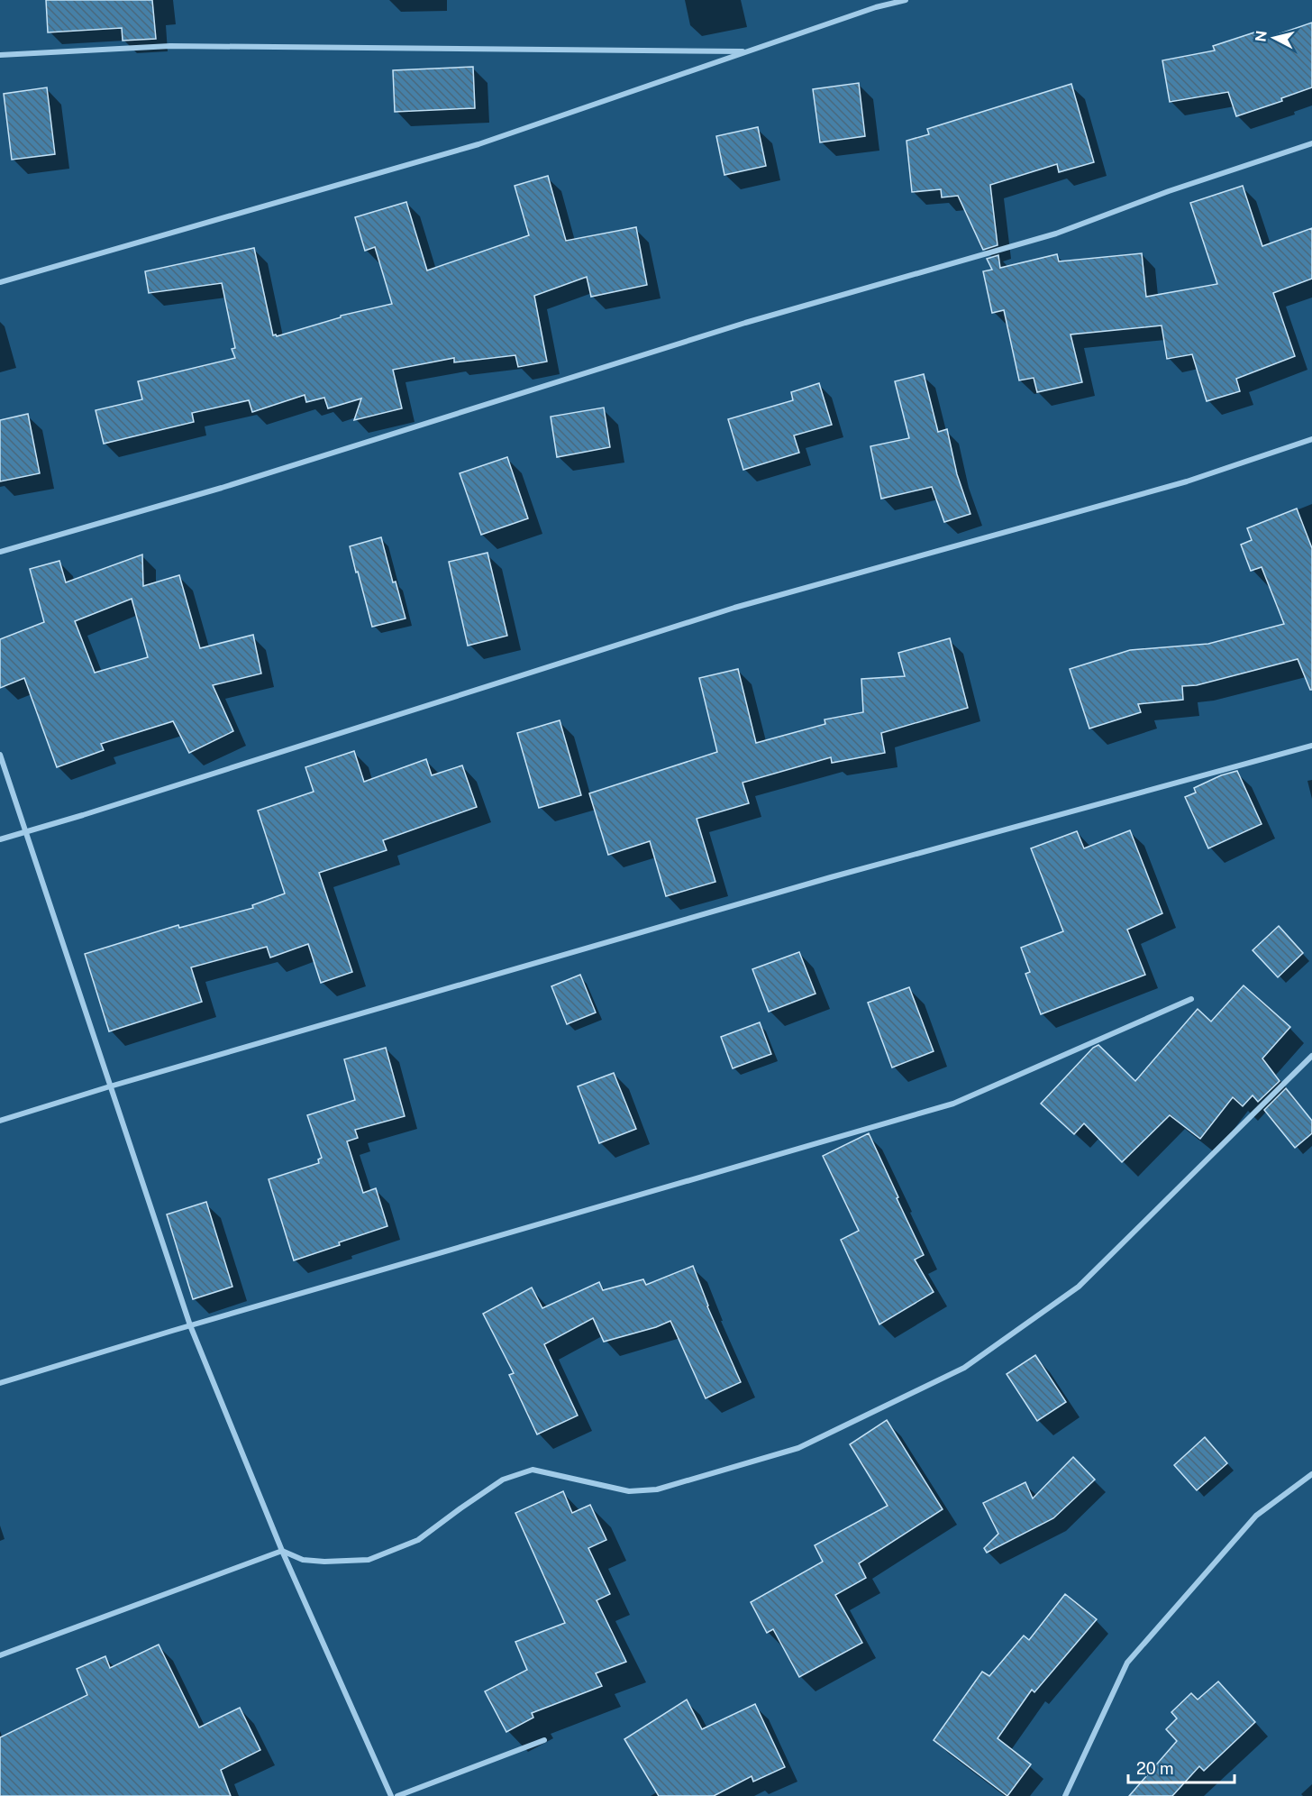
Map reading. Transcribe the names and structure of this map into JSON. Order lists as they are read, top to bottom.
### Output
{
  "scale_bar": "20 m",
  "north": "left"
}
